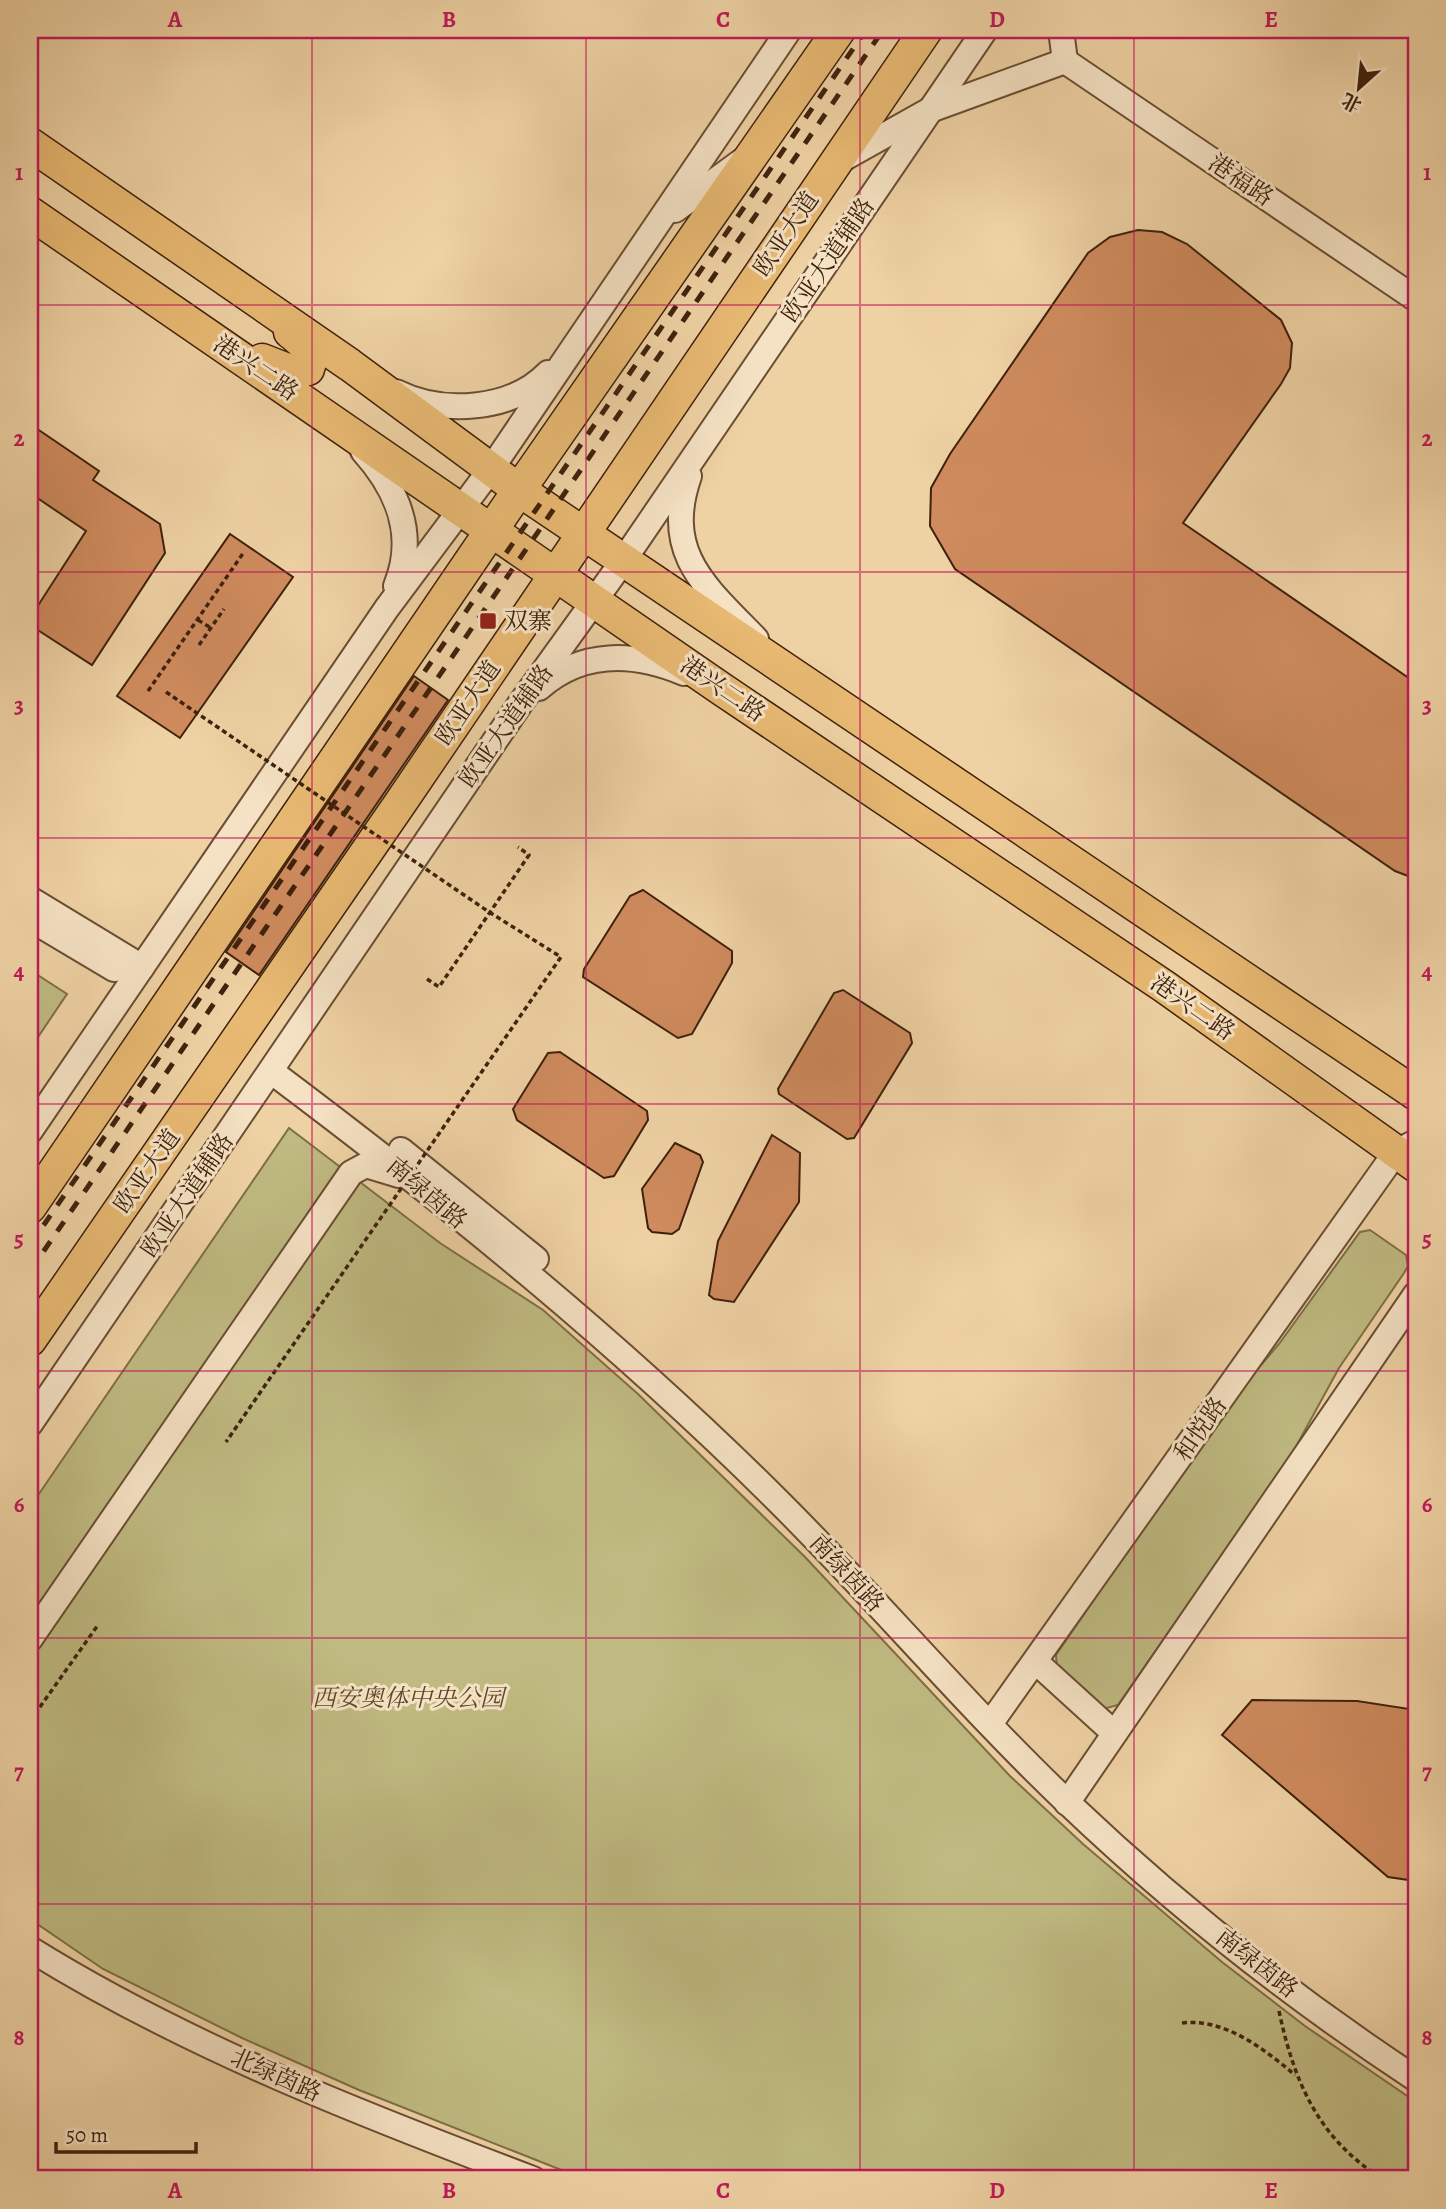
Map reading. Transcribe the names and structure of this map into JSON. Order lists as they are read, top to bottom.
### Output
{
  "streets": {
    "main road": ["欧亚大道", "港兴二路"],
    "street": [
      "港福路",
      "欧亚大道辅路",
      "南绿茵路",
      "和悦路",
      "北绿茵路"
    ]
  },
  "crossings": [
    ["欧亚大道", "港兴二路"],
    ["欧亚大道辅路", "港兴二路"],
    ["欧亚大道辅路", "南绿茵路"],
    ["港兴二路", "和悦路"],
    ["南绿茵路", "和悦路"]
  ],
  "parks": ["西安奥体中央公园"],
  "places": {
    "transit": ["双寨"]
  },
  "scale_bar": "50 m",
  "north": "bottom left",
  "grid": {
    "columns": [
      "A",
      "B",
      "C",
      "D",
      "E"
    ],
    "rows": [
      "1",
      "2",
      "3",
      "4",
      "5",
      "6",
      "7",
      "8"
    ]
  }
}
